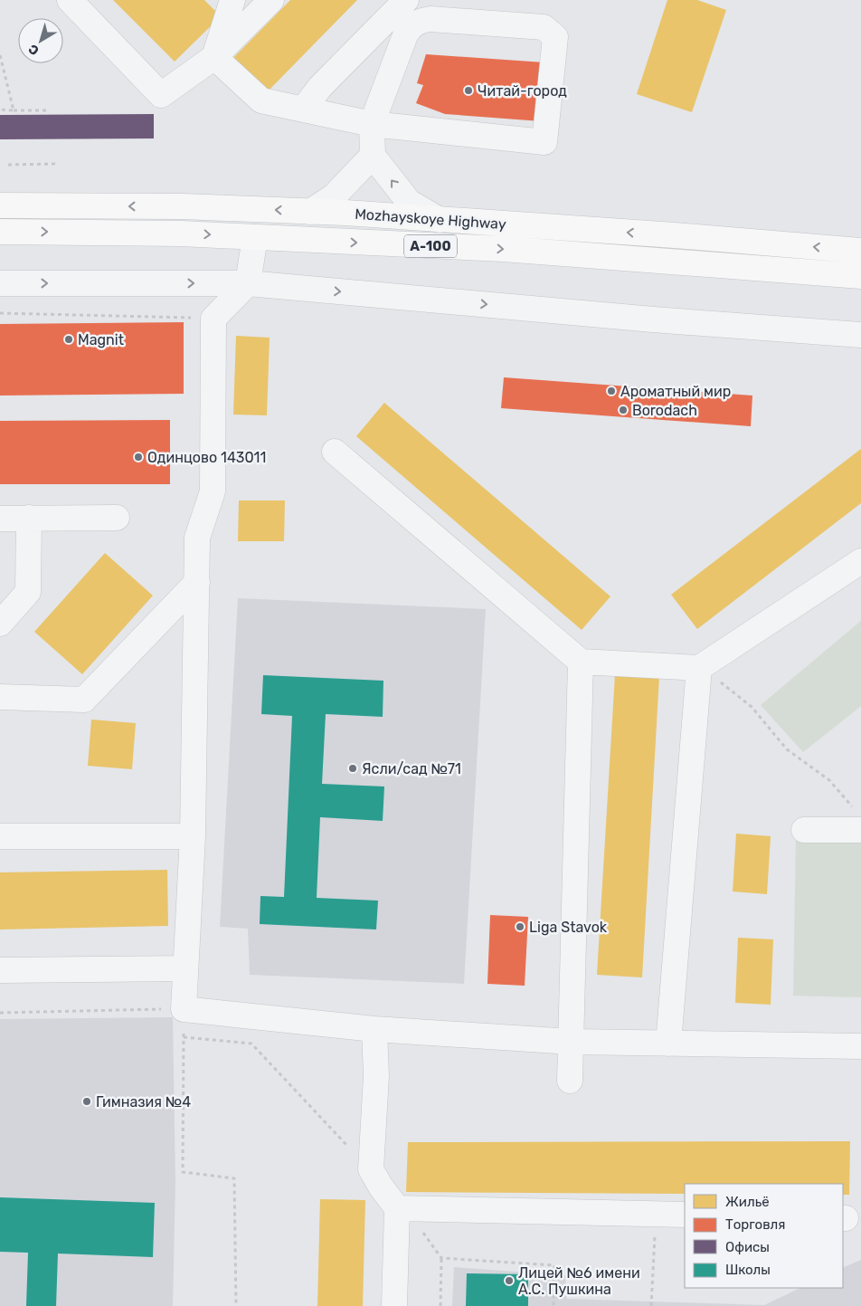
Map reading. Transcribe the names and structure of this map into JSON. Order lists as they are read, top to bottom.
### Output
{
  "streets": {
    "main road": ["Mozhayskoye Highway", "А-100"]
  },
  "places": [
    "Читай-город",
    "Magnit",
    "Ароматный мир",
    "Borodach",
    "Одинцово 143011",
    "Ясли/сад №71",
    "Liga Stavok",
    "Гимназия №4",
    "Лицей №6 имени А.С. Пушкина"
  ],
  "legend": [
    "Жильё",
    "Торговля",
    "Офисы",
    "Школы"
  ],
  "north": "bottom left"
}
